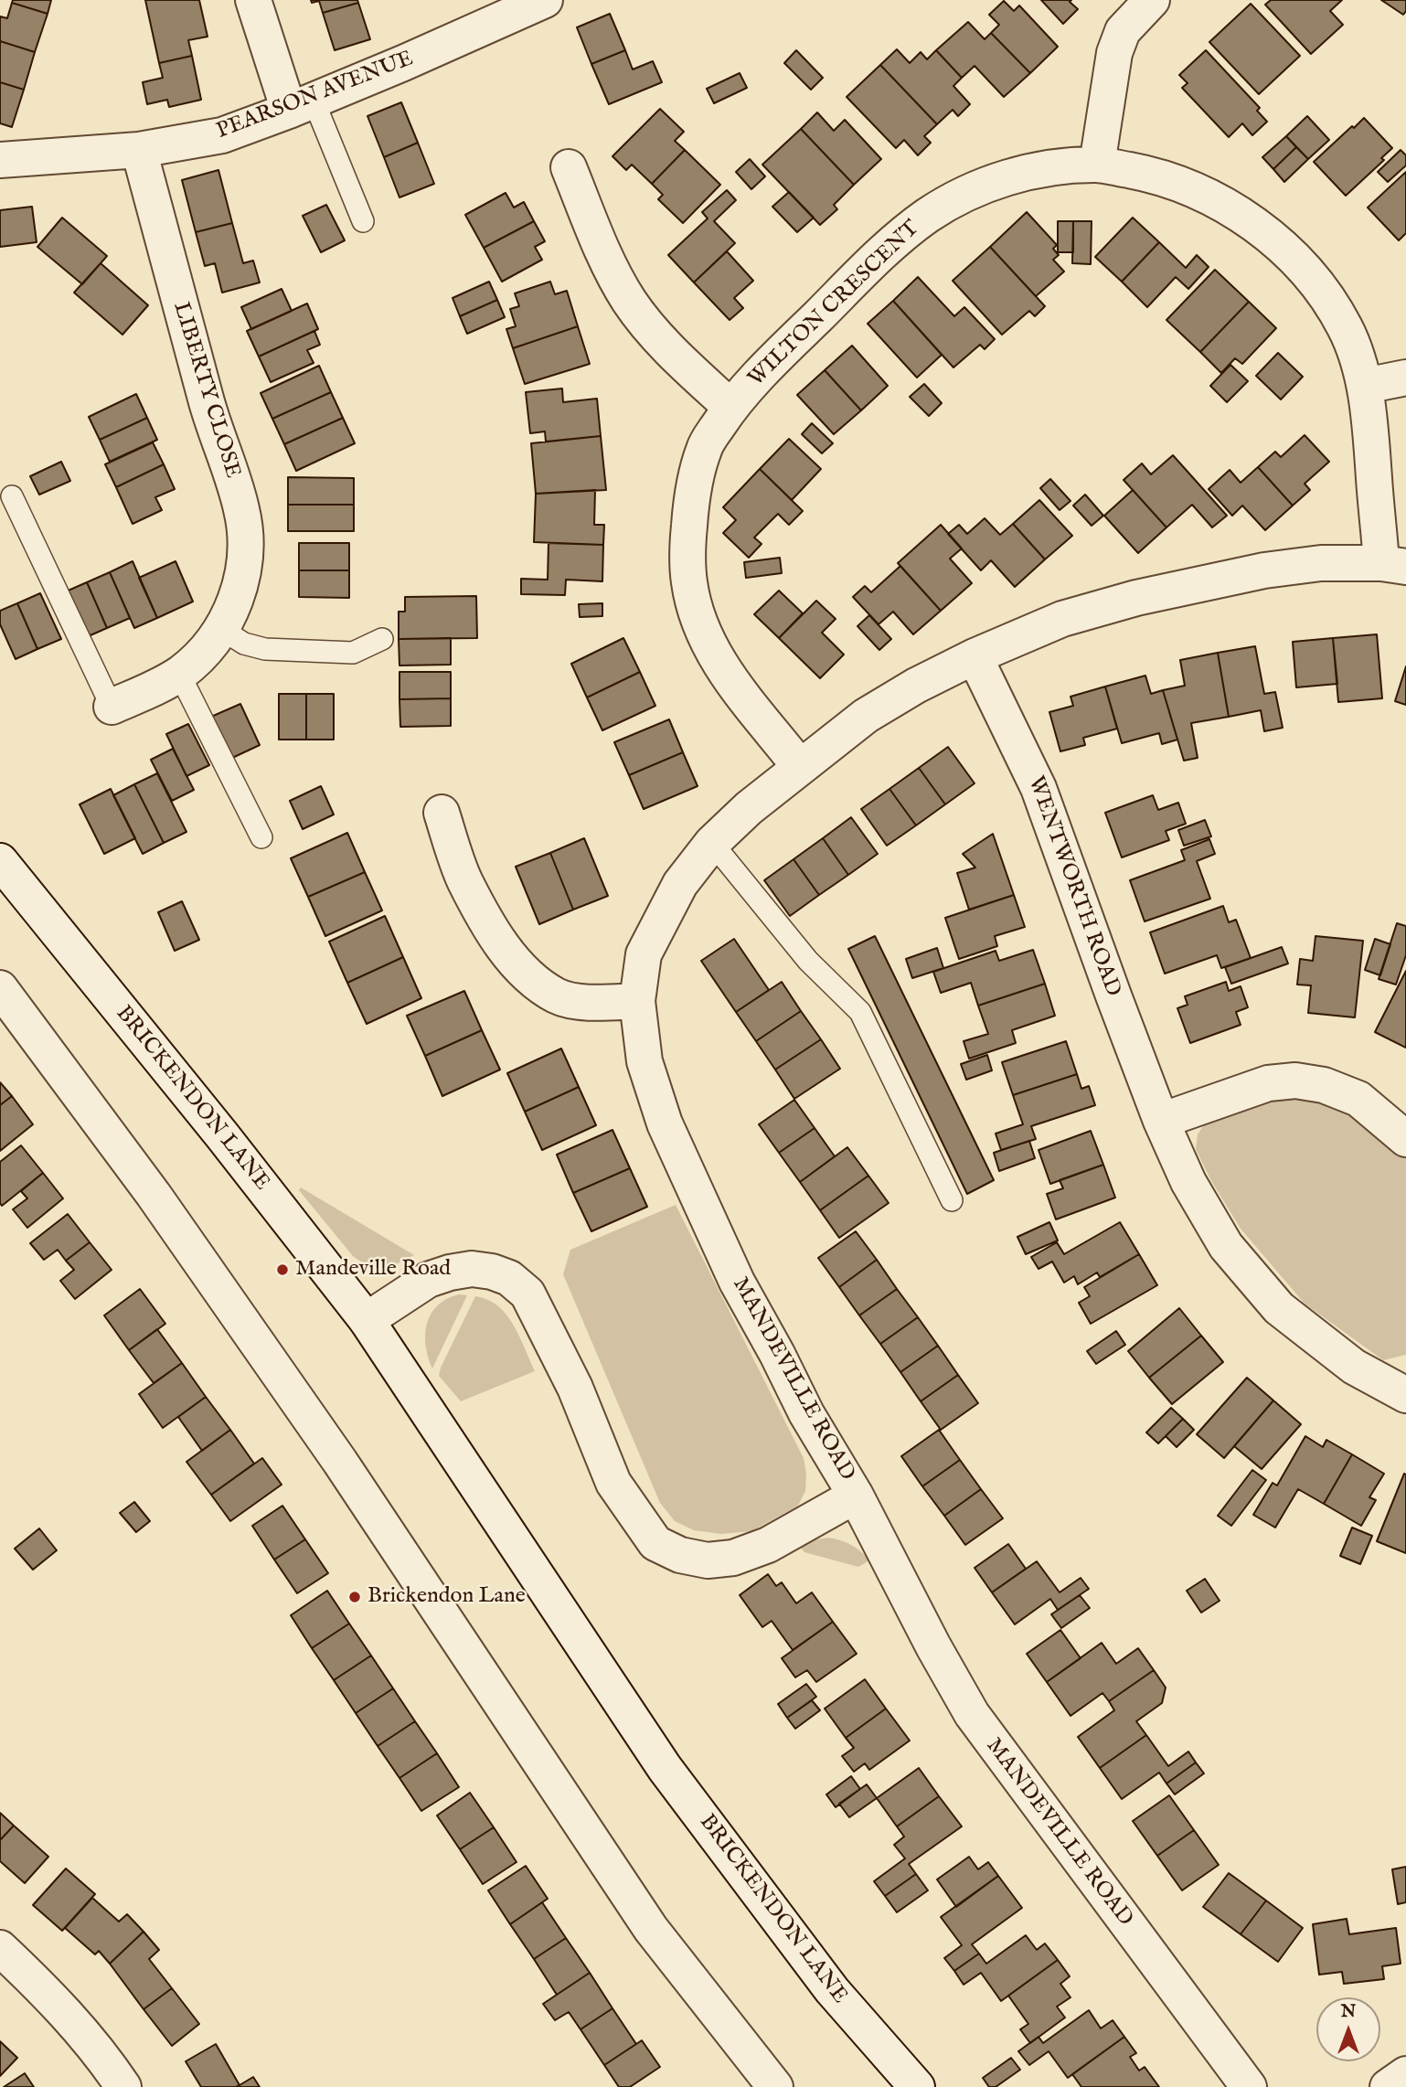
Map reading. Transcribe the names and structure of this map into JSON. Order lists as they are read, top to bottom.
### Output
{
  "streets": {
    "street": [
      "PEARSON AVENUE",
      "WILTON CRESCENT",
      "LIBERTY CLOSE",
      "WENTWORTH ROAD",
      "BRICKENDON LANE",
      "MANDEVILLE ROAD"
    ]
  },
  "crossings": [
    ["PEARSON AVENUE", "LIBERTY CLOSE"],
    ["WILTON CRESCENT", "MANDEVILLE ROAD"],
    ["WENTWORTH ROAD", "MANDEVILLE ROAD"],
    ["BRICKENDON LANE", "MANDEVILLE ROAD"]
  ],
  "places": ["Mandeville Road", "Brickendon Lane"],
  "north": "top"
}
